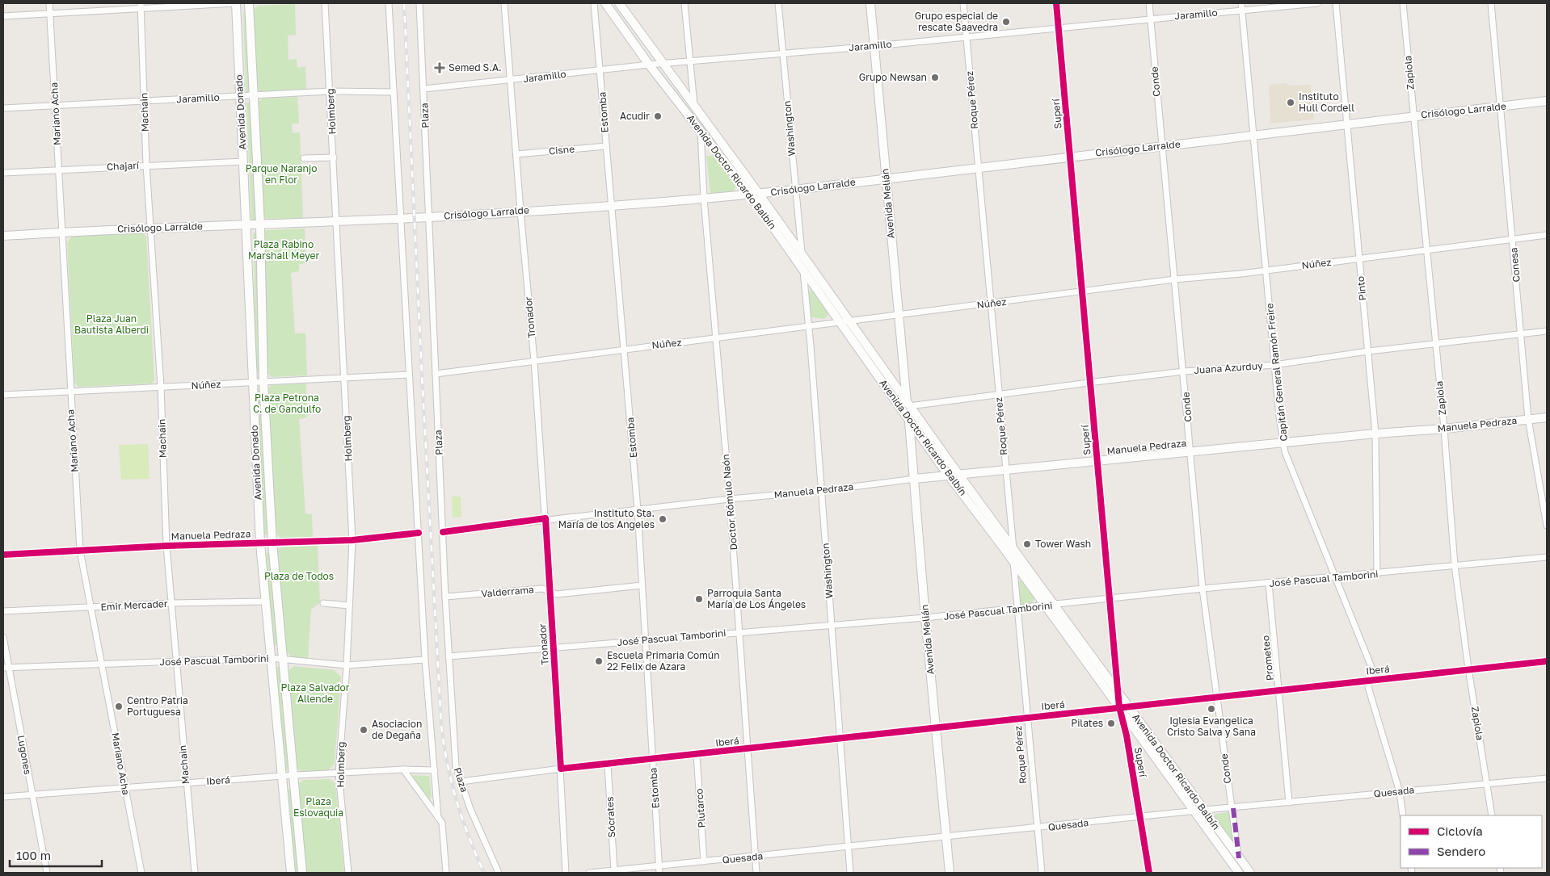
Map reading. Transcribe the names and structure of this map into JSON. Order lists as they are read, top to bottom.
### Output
{
  "streets": {
    "main road": [
      "Crisólogo Larralde",
      "Avenida Donado",
      "Avenida Doctor Ricardo Balbín",
      "Avenida Melián",
      "Manuela Pedraza"
    ],
    "street": [
      "Jaramillo",
      "Zapiola",
      "Conde",
      "Roque Pérez",
      "Holmberg",
      "Machain",
      "Estomba",
      "Mariano Acha",
      "Superí",
      "Plaza",
      "Washington",
      "Cisne",
      "Chajarí",
      "Núñez",
      "Conesa",
      "Pinto",
      "Tronador",
      "Juana Azurduy",
      "Capitán General Ramón Freire",
      "Doctor Rómulo Naón",
      "José Pascual Tamborini",
      "Valderrama",
      "Emir Mercader",
      "Prometeo",
      "Iberá",
      "Lugones",
      "Quesada",
      "Plutarco",
      "Sócrates"
    ]
  },
  "crossings": [
    ["Jaramillo", "Conde"],
    ["Jaramillo", "Roque Pérez"],
    ["Jaramillo", "Holmberg"],
    ["Jaramillo", "Machain"],
    ["Jaramillo", "Avenida Donado"],
    ["Jaramillo", "Estomba"],
    ["Jaramillo", "Mariano Acha"],
    ["Jaramillo", "Superí"],
    ["Jaramillo", "Plaza"],
    ["Jaramillo", "Washington"],
    ["Jaramillo", "Avenida Doctor Ricardo Balbín"],
    ["Jaramillo", "Avenida Melián"],
    ["Jaramillo", "Tronador"],
    ["Jaramillo", "Capitán General Ramón Freire"],
    ["Zapiola", "Crisólogo Larralde"],
    ["Zapiola", "Núñez"],
    ["Zapiola", "Juana Azurduy"],
    ["Zapiola", "Manuela Pedraza"],
    ["Zapiola", "José Pascual Tamborini"],
    ["Zapiola", "Iberá"],
    ["Zapiola", "Quesada"],
    ["Conde", "Crisólogo Larralde"],
    ["Conde", "Avenida Doctor Ricardo Balbín"],
    ["Conde", "Núñez"],
    ["Conde", "Juana Azurduy"],
    ["Conde", "Manuela Pedraza"],
    ["Conde", "José Pascual Tamborini"],
    ["Conde", "Iberá"],
    ["Conde", "Quesada"],
    ["Roque Pérez", "Crisólogo Larralde"],
    ["Roque Pérez", "Avenida Doctor Ricardo Balbín"],
    ["Roque Pérez", "Núñez"],
    ["Roque Pérez", "Juana Azurduy"],
    ["Roque Pérez", "Manuela Pedraza"],
    ["Roque Pérez", "José Pascual Tamborini"],
    ["Roque Pérez", "Iberá"],
    ["Roque Pérez", "Quesada"],
    ["Crisólogo Larralde", "Holmberg"],
    ["Crisólogo Larralde", "Machain"],
    ["Crisólogo Larralde", "Avenida Donado"],
    ["Crisólogo Larralde", "Estomba"],
    ["Crisólogo Larralde", "Mariano Acha"],
    ["Crisólogo Larralde", "Superí"],
    ["Crisólogo Larralde", "Plaza"],
    ["Crisólogo Larralde", "Washington"],
    ["Crisólogo Larralde", "Avenida Doctor Ricardo Balbín"],
    ["Crisólogo Larralde", "Avenida Melián"],
    ["Crisólogo Larralde", "Conesa"],
    ["Crisólogo Larralde", "Pinto"],
    ["Crisólogo Larralde", "Tronador"],
    ["Crisólogo Larralde", "Capitán General Ramón Freire"],
    ["Crisólogo Larralde", "Doctor Rómulo Naón"],
    ["Holmberg", "Núñez"],
    ["Holmberg", "Manuela Pedraza"],
    ["Holmberg", "José Pascual Tamborini"],
    ["Holmberg", "Iberá"],
    ["Machain", "Chajarí"],
    ["Machain", "Núñez"],
    ["Machain", "Manuela Pedraza"],
    ["Machain", "José Pascual Tamborini"],
    ["Machain", "Emir Mercader"],
    ["Machain", "Iberá"],
    ["Avenida Donado", "Chajarí"],
    ["Avenida Donado", "Núñez"],
    ["Avenida Donado", "Manuela Pedraza"],
    ["Avenida Donado", "José Pascual Tamborini"],
    ["Avenida Donado", "Emir Mercader"],
    ["Avenida Donado", "Iberá"],
    ["Estomba", "Cisne"],
    ["Estomba", "Núñez"],
    ["Estomba", "Manuela Pedraza"],
    ["Estomba", "José Pascual Tamborini"],
    ["Estomba", "Valderrama"],
    ["Estomba", "Iberá"],
    ["Estomba", "Quesada"],
    ["Mariano Acha", "Chajarí"],
    ["Mariano Acha", "Núñez"],
    ["Mariano Acha", "Manuela Pedraza"],
    ["Mariano Acha", "José Pascual Tamborini"],
    ["Mariano Acha", "Emir Mercader"],
    ["Mariano Acha", "Iberá"],
    ["Superí", "Avenida Doctor Ricardo Balbín"],
    ["Superí", "Núñez"],
    ["Superí", "Juana Azurduy"],
    ["Superí", "Manuela Pedraza"],
    ["Superí", "José Pascual Tamborini"],
    ["Superí", "Iberá"],
    ["Superí", "Quesada"],
    ["Plaza", "Núñez"],
    ["Plaza", "Manuela Pedraza"],
    ["Plaza", "José Pascual Tamborini"],
    ["Plaza", "Valderrama"],
    ["Plaza", "Iberá"],
    ["Washington", "Avenida Doctor Ricardo Balbín"],
    ["Washington", "Núñez"],
    ["Washington", "Manuela Pedraza"],
    ["Washington", "José Pascual Tamborini"],
    ["Washington", "Iberá"],
    ["Washington", "Quesada"],
    ["Cisne", "Tronador"],
    ["Avenida Doctor Ricardo Balbín", "Avenida Melián"],
    ["Avenida Doctor Ricardo Balbín", "Núñez"],
    ["Avenida Doctor Ricardo Balbín", "Juana Azurduy"],
    ["Avenida Doctor Ricardo Balbín", "Manuela Pedraza"],
    ["Avenida Doctor Ricardo Balbín", "Doctor Rómulo Naón"],
    ["Avenida Doctor Ricardo Balbín", "José Pascual Tamborini"],
    ["Avenida Doctor Ricardo Balbín", "Iberá"],
    ["Avenida Doctor Ricardo Balbín", "Quesada"],
    ["Avenida Melián", "Núñez"],
    ["Avenida Melián", "Juana Azurduy"],
    ["Avenida Melián", "Manuela Pedraza"],
    ["Avenida Melián", "José Pascual Tamborini"],
    ["Avenida Melián", "Iberá"],
    ["Avenida Melián", "Quesada"],
    ["Núñez", "Conesa"],
    ["Núñez", "Pinto"],
    ["Núñez", "Tronador"],
    ["Núñez", "Capitán General Ramón Freire"],
    ["Núñez", "Doctor Rómulo Naón"],
    ["Conesa", "Juana Azurduy"],
    ["Conesa", "Manuela Pedraza"],
    ["Pinto", "Juana Azurduy"],
    ["Pinto", "Manuela Pedraza"],
    ["Pinto", "José Pascual Tamborini"],
    ["Tronador", "Manuela Pedraza"],
    ["Tronador", "José Pascual Tamborini"],
    ["Tronador", "Valderrama"],
    ["Tronador", "Iberá"],
    ["Juana Azurduy", "Capitán General Ramón Freire"],
    ["Capitán General Ramón Freire", "Manuela Pedraza"],
    ["Capitán General Ramón Freire", "José Pascual Tamborini"],
    ["Capitán General Ramón Freire", "Iberá"],
    ["Capitán General Ramón Freire", "Quesada"],
    ["Manuela Pedraza", "Doctor Rómulo Naón"],
    ["Doctor Rómulo Naón", "José Pascual Tamborini"],
    ["Doctor Rómulo Naón", "Iberá"],
    ["Doctor Rómulo Naón", "Quesada"],
    ["José Pascual Tamborini", "Prometeo"],
    ["José Pascual Tamborini", "Lugones"],
    ["Prometeo", "Iberá"],
    ["Prometeo", "Quesada"],
    ["Iberá", "Lugones"],
    ["Iberá", "Plutarco"],
    ["Iberá", "Sócrates"],
    ["Quesada", "Plutarco"],
    ["Quesada", "Sócrates"]
  ],
  "parks": [
    "Parque Naranjo en Flor",
    "Plaza Rabino Marshall Meyer",
    "Plaza Juan Bautista Alberdi",
    "Plaza Petrona C. de Gandulfo",
    "Plaza de Todos",
    "Plaza Salvador Allende",
    "Plaza Eslovaquia"
  ],
  "places": {
    "other": [
      "Grupo especial de rescate Saavedra",
      "Grupo Newsan",
      "Instituto Hull Cordell",
      "Acudir",
      "Instituto Sta. María de los Angeles",
      "Tower Wash",
      "Parroquia Santa María de Los Ángeles",
      "Escuela Primaria Común 22 Felix de Azara",
      "Centro Patria Portuguesa",
      "Iglesia Evangelica Cristo Salva y Sana",
      "Pilates",
      "Asociacion de Degaña"
    ],
    "health": ["Semed S.A."]
  },
  "legend": ["Ciclovía", "Sendero"],
  "scale_bar": "100 m"
}
